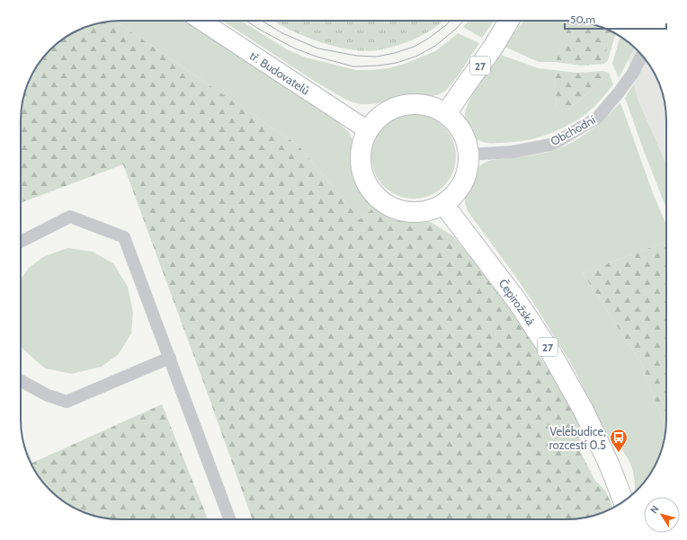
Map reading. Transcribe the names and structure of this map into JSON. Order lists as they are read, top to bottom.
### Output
{
  "streets": {
    "main road": ["27", "Čepirožská"],
    "street": ["tř. Budovatelů", "Obchodní"]
  },
  "crossings": [
    ["27", "tř. Budovatelů"],
    ["27", "Obchodní"],
    ["27", "Čepirožská"],
    ["tř. Budovatelů", "Obchodní"],
    ["tř. Budovatelů", "Čepirožská"],
    ["Obchodní", "Čepirožská"]
  ],
  "places": {
    "bus stop": ["Velebudice, rozcestí 0.5"]
  },
  "scale_bar": "50 m",
  "north": "top left"
}
